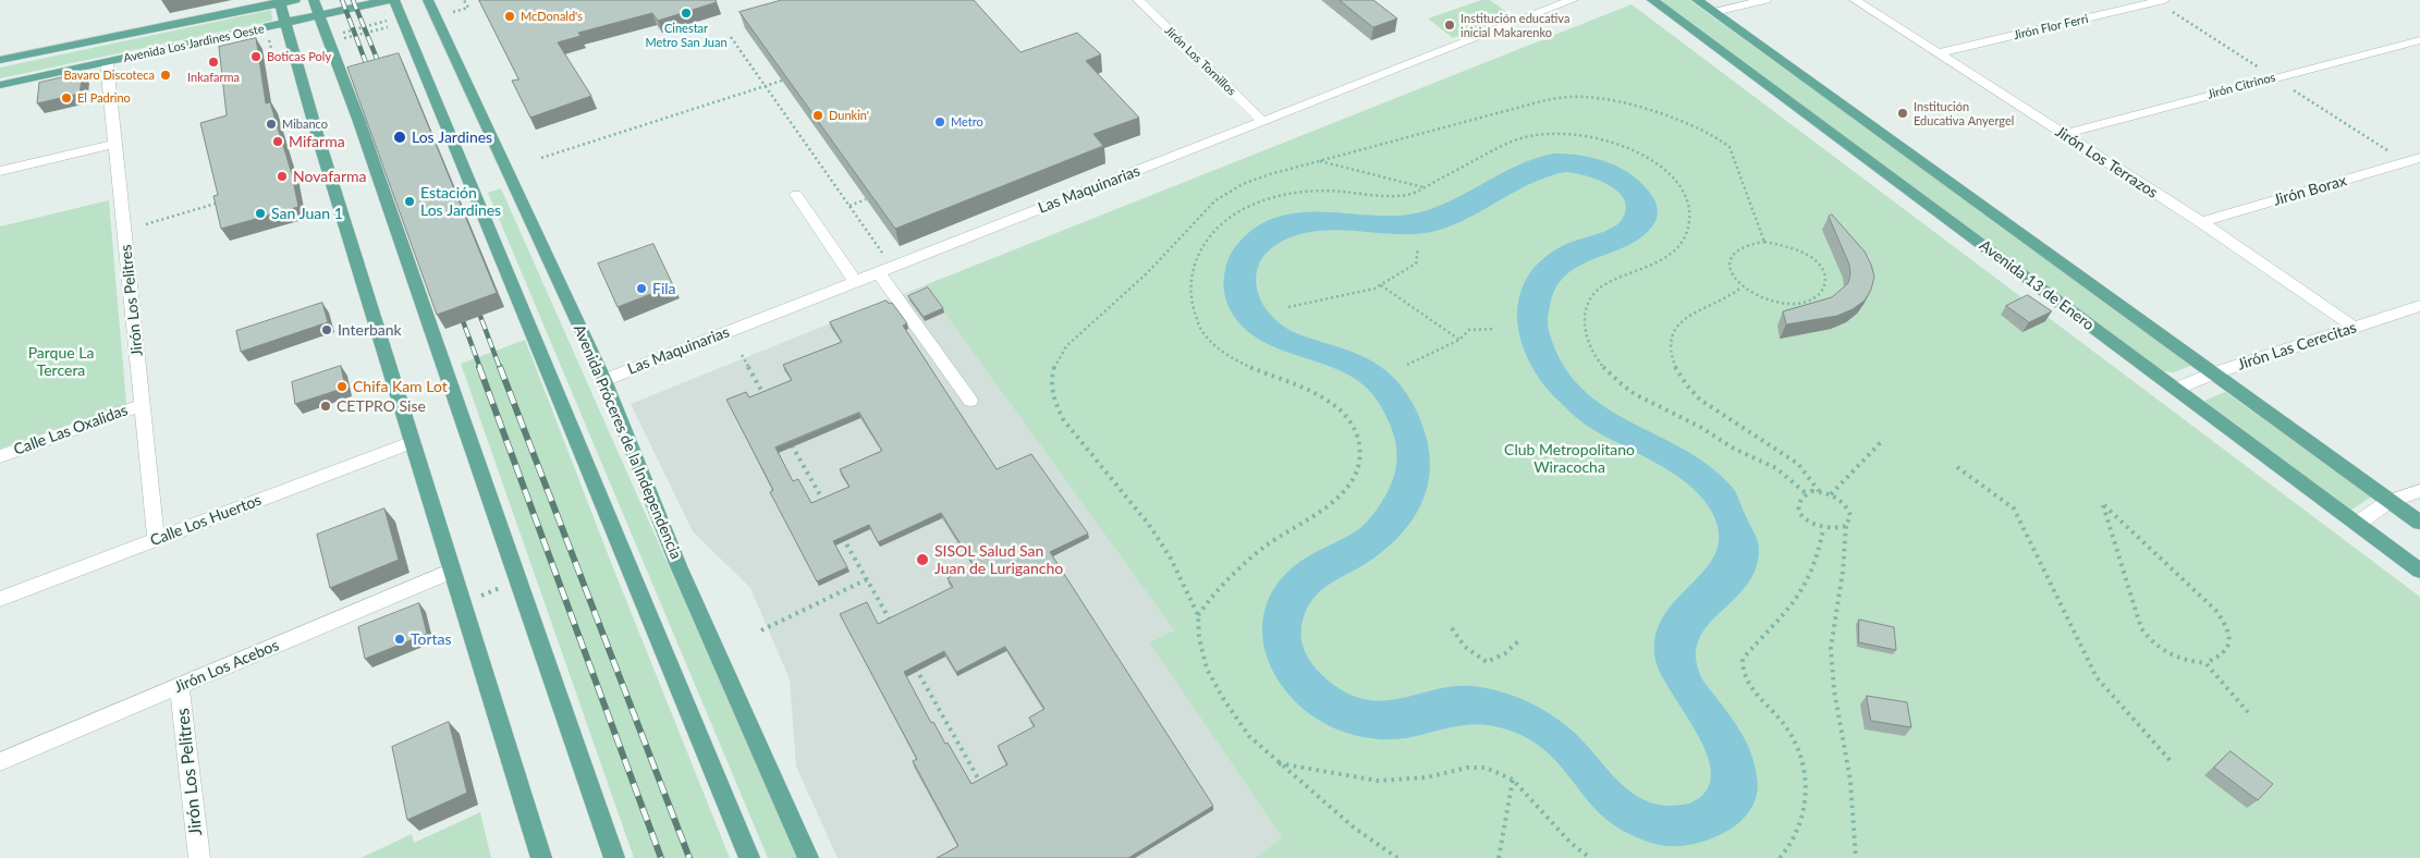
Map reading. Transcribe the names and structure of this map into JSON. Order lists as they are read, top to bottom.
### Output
{
  "streets": {
    "main road": ["Avenida Los Jardines Oeste", "Avenida 13 de Enero", "Avenida Próceres de la Independencia"],
    "street": [
      "Jirón Flor Ferri",
      "Jirón Los Tornillos",
      "Jirón Citrinos",
      "Jirón Los Terrazos",
      "Las Maquinarias",
      "Jirón Borax",
      "Jirón Los Pelitres",
      "Jirón Las Cerecitas",
      "Calle Las Oxalidas",
      "Calle Los Huertos",
      "Jirón Los Acebos"
    ]
  },
  "crossings": [
    ["Jirón Flor Ferri", "Jirón Los Terrazos"],
    ["Avenida Los Jardines Oeste", "Jirón Los Pelitres"],
    ["Jirón Los Tornillos", "Las Maquinarias"],
    ["Jirón Citrinos", "Jirón Los Terrazos"],
    ["Jirón Los Terrazos", "Jirón Borax"],
    ["Jirón Los Terrazos", "Jirón Las Cerecitas"],
    ["Las Maquinarias", "Avenida Próceres de la Independencia"],
    ["Avenida 13 de Enero", "Jirón Las Cerecitas"],
    ["Jirón Los Pelitres", "Calle Las Oxalidas"],
    ["Jirón Los Pelitres", "Calle Los Huertos"],
    ["Jirón Los Pelitres", "Jirón Los Acebos"]
  ],
  "parks": ["Parque La Tercera", "Club Metropolitano Wiracocha"],
  "places": [
    "Cinestar Metro San Juan",
    "McDonald's",
    "Institución educativa inicial Makarenko",
    "Boticas Poly",
    "Inkafarma",
    "Bavaro Discoteca",
    "El Padrino",
    "Institución Educativa Anyergel",
    "Dunkin'",
    "Metro",
    "Mibanco",
    "Los Jardines",
    "Mifarma",
    "Novafarma",
    "Estación Los Jardines",
    "San Juan 1",
    "Fila",
    "Interbank",
    "Chifa Kam Lot",
    "CETPRO Sise",
    "SISOL Salud San Juan de Lurigancho",
    "Tortas"
  ]
}
